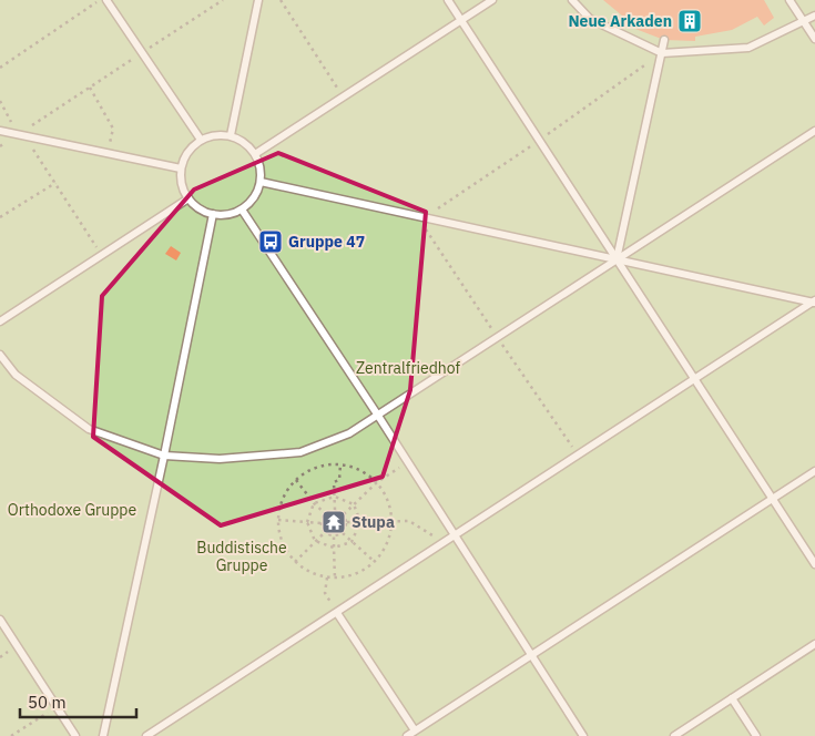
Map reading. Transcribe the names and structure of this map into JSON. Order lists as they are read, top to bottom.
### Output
{
  "parks": ["Zentralfriedhof", "Orthodoxe Gruppe", "Buddistische Gruppe"],
  "places": {
    "building": ["Neue Arkaden"],
    "bus stop": ["Gruppe 47"],
    "temple": ["Stupa"]
  },
  "scale_bar": "50 m"
}
